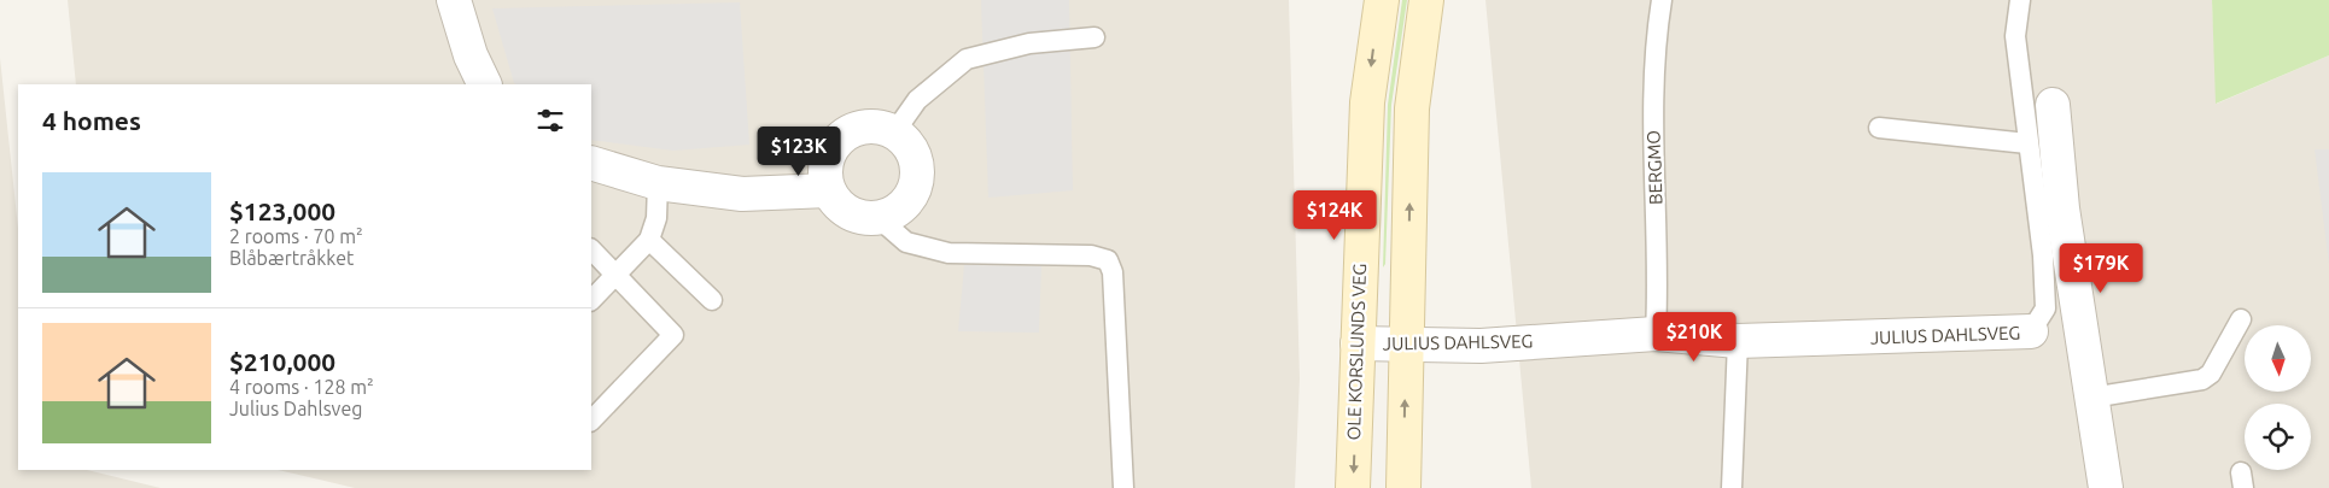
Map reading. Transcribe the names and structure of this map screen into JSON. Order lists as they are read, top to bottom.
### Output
{
  "streets": {
    "street": ["JULIUS DAHLSVEG", "OLE KORSLUNDS VEG"],
    "lane": ["BERGMO"]
  },
  "crossings": [
    ["BERGMO", "JULIUS DAHLSVEG"],
    ["JULIUS DAHLSVEG", "OLE KORSLUNDS VEG"]
  ],
  "north": "bottom",
  "page": {
    "heading": "4 homes",
    "price": [
      "$123K",
      "$124K",
      "$179K",
      "$210K"
    ],
    "list": [
      {
        "name": "$123,000",
        "note": "2 rooms · 70 m² · Blåbærtråkket"
      },
      {
        "name": "$210,000",
        "note": "4 rooms · 128 m² · Julius Dahlsveg"
      }
    ]
  }
}
